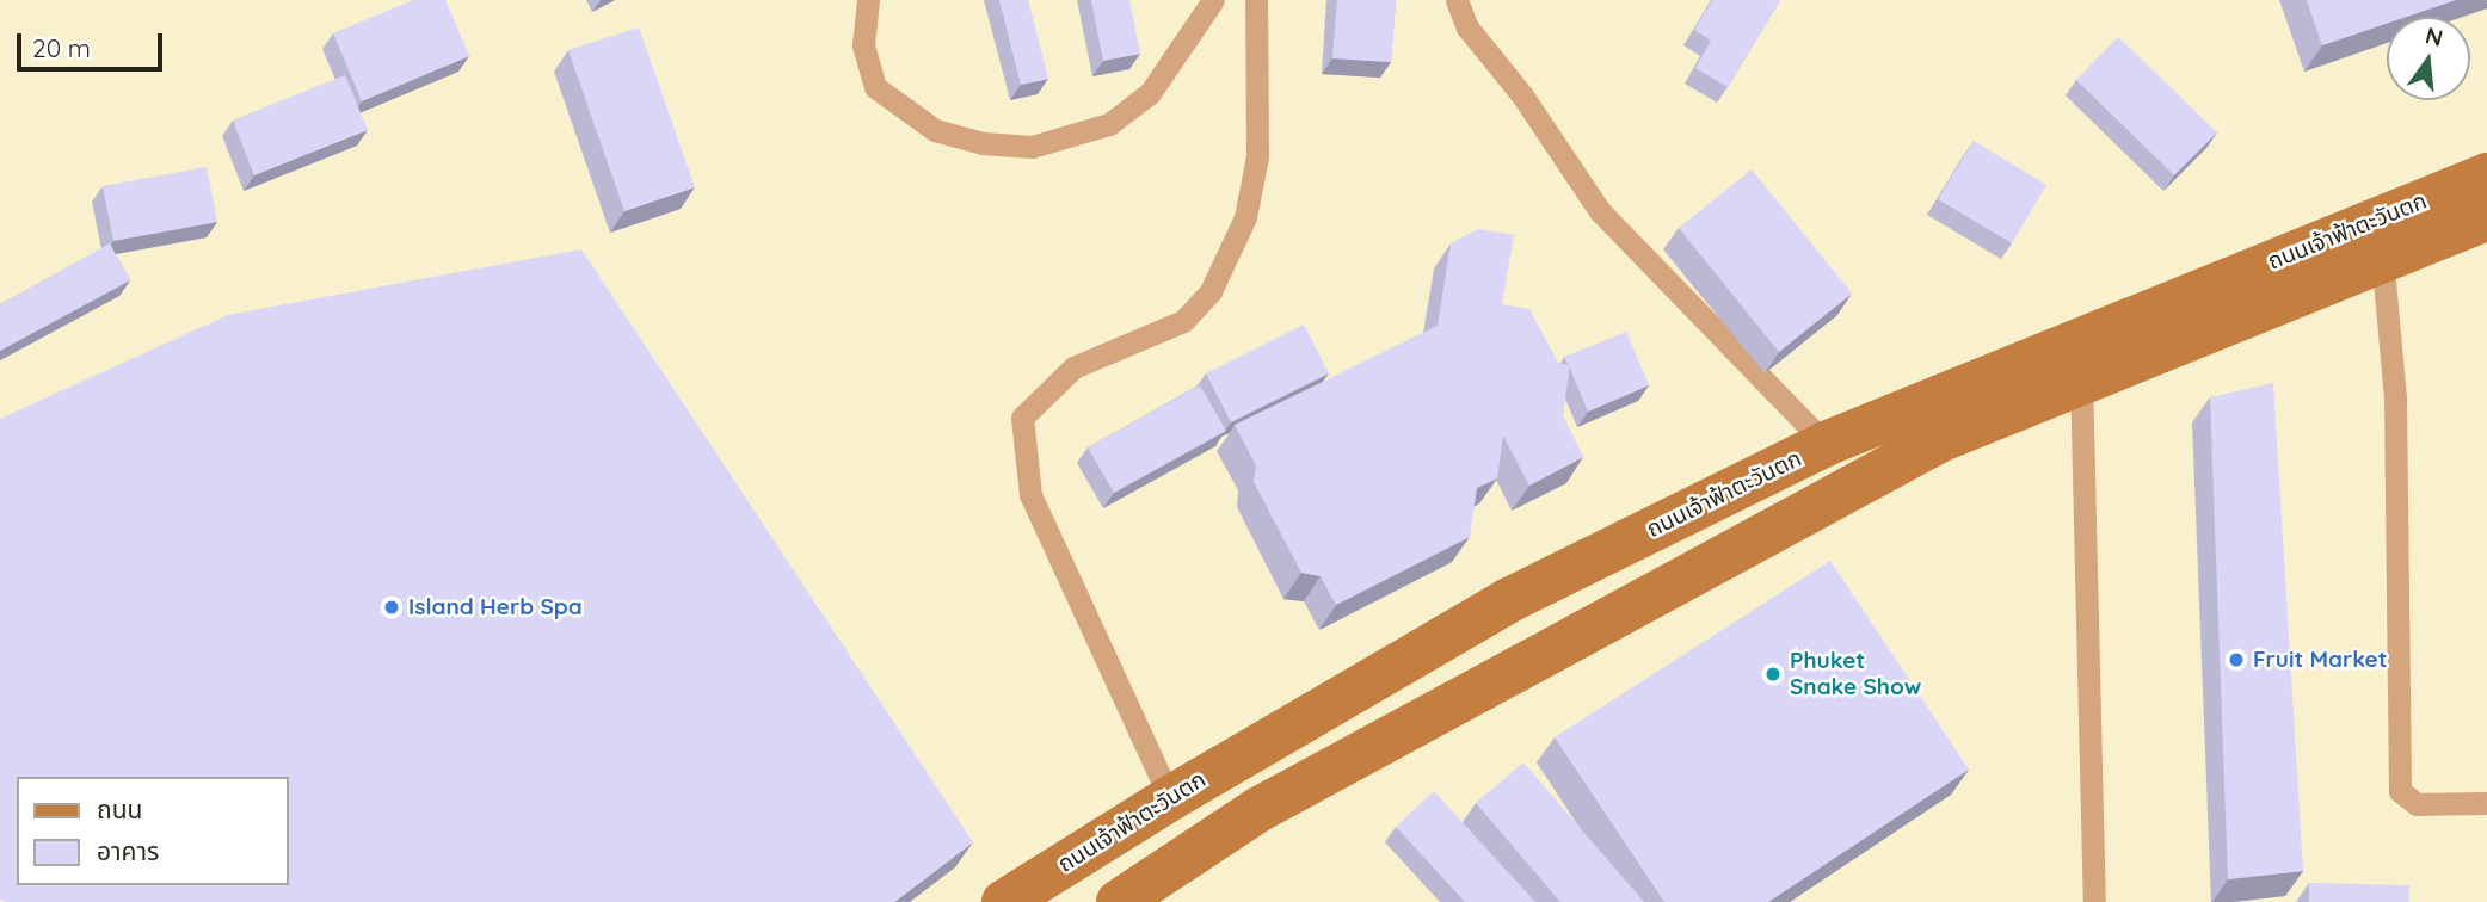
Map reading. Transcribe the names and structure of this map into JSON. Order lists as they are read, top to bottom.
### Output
{
  "streets": {
    "main road": ["ถนนเจ้าฟ้าตะวันตก"]
  },
  "places": ["Island Herb Spa", "Fruit Market", "Phuket Snake Show"],
  "legend": ["ถนน", "อาคาร"],
  "scale_bar": "20 m",
  "north": "top"
}
